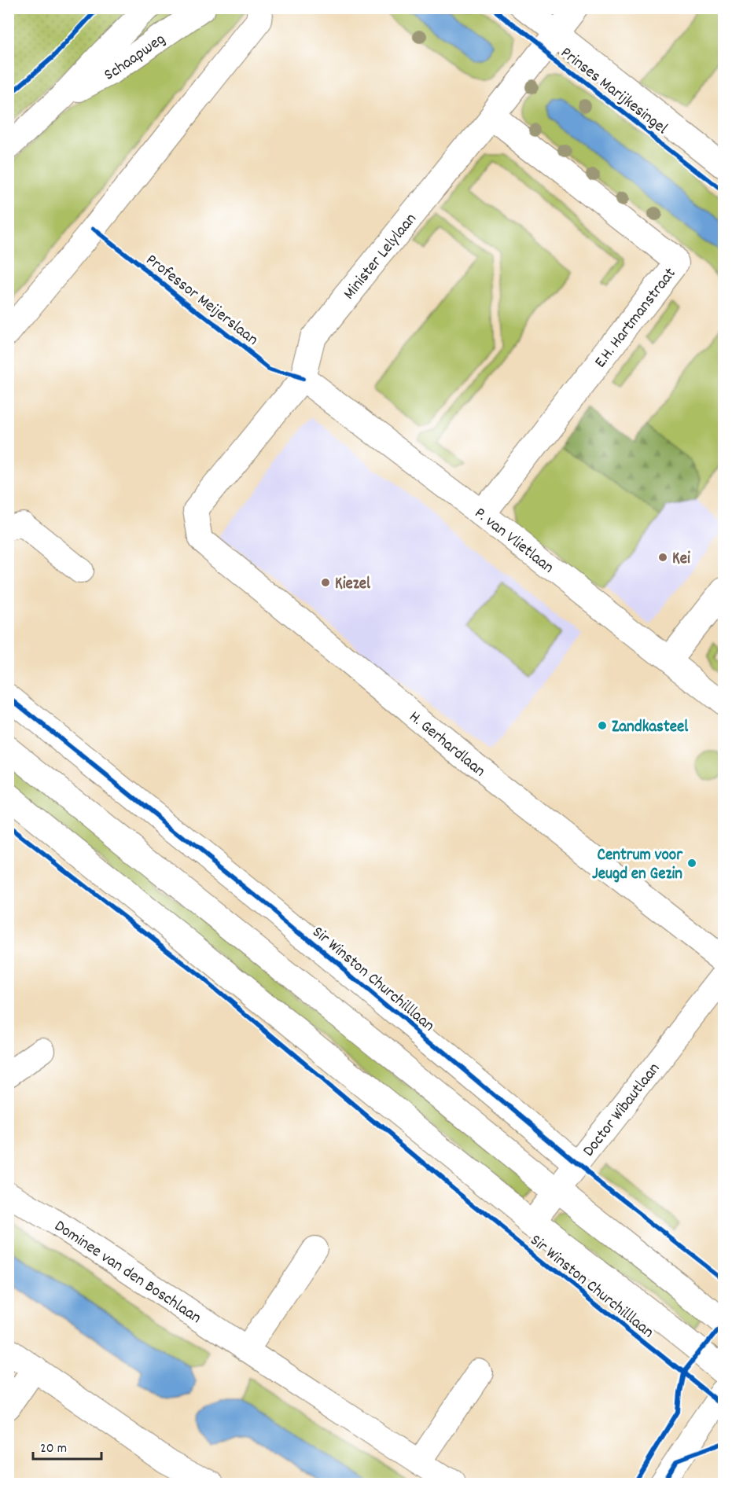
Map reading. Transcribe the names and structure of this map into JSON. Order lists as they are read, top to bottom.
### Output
{
  "streets": {
    "street": [
      "Schaapweg",
      "Prinses Marijkesingel",
      "Minister Lelylaan",
      "E.H. Hartmanstraat",
      "P. van Vlietlaan",
      "H. Gerhardlaan",
      "Sir Winston Churchilllaan",
      "Doctor Wibautlaan",
      "Dominee van den Boschlaan"
    ],
    "cycle path": ["Professor Meijerslaan"]
  },
  "crossings": [
    ["Prinses Marijkesingel", "Minister Lelylaan"],
    ["Minister Lelylaan", "E.H. Hartmanstraat"],
    ["Minister Lelylaan", "P. van Vlietlaan"],
    ["Minister Lelylaan", "H. Gerhardlaan"],
    ["E.H. Hartmanstraat", "P. van Vlietlaan"],
    ["Sir Winston Churchilllaan", "Doctor Wibautlaan"]
  ],
  "places": [
    "Kei",
    "Kiezel",
    "Zandkasteel",
    "Centrum voor Jeugd en Gezin"
  ],
  "scale_bar": "20 m"
}
